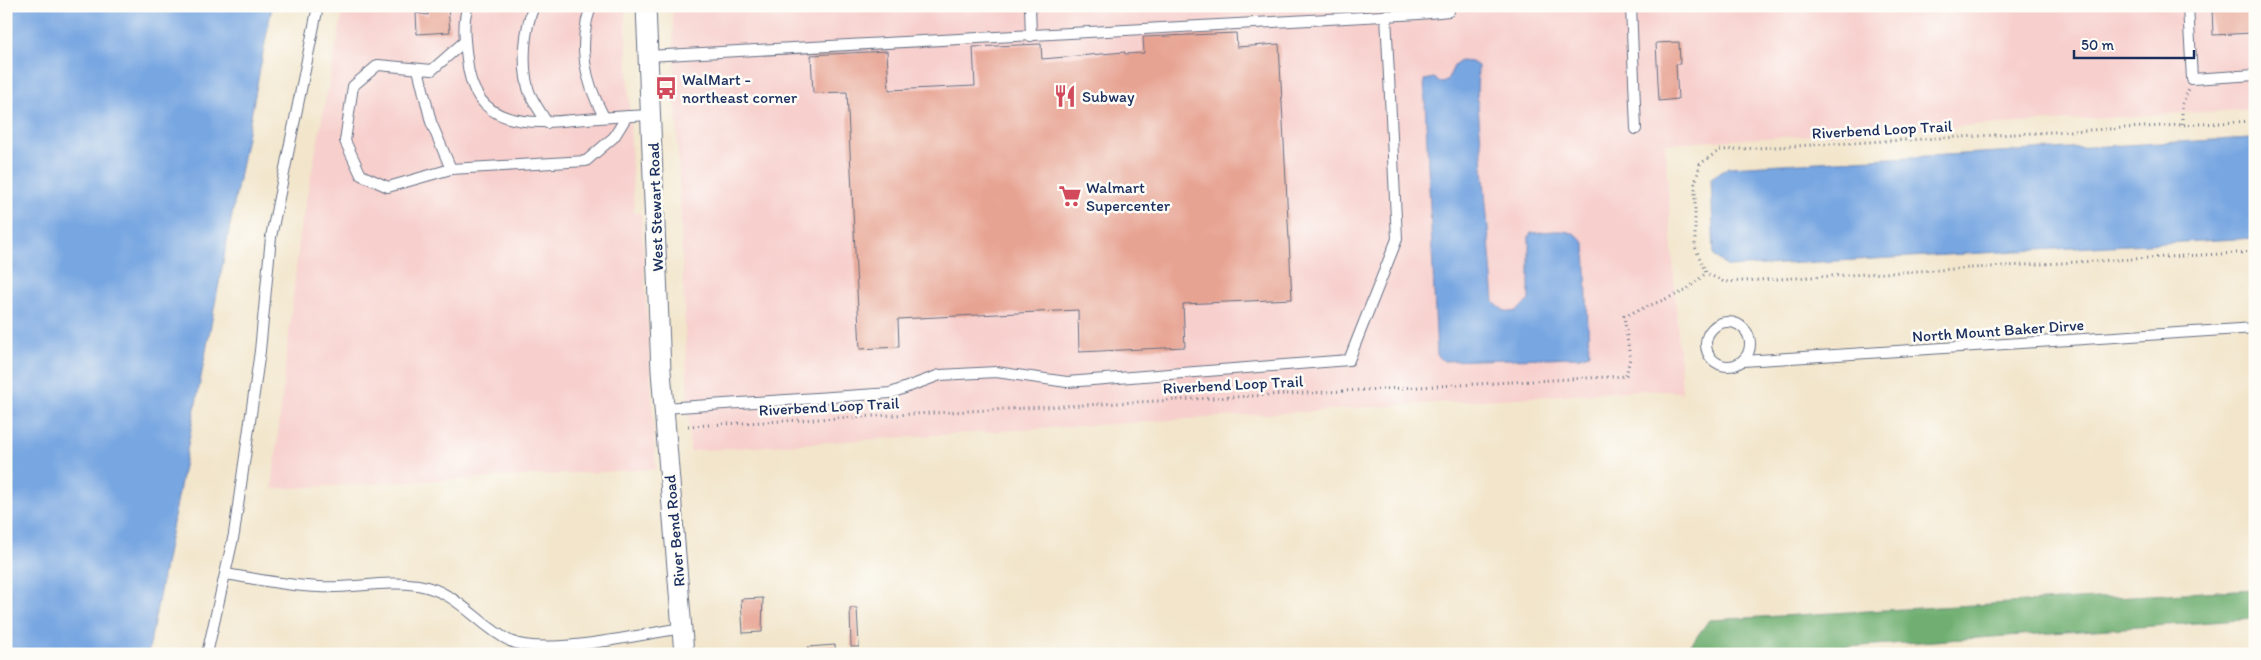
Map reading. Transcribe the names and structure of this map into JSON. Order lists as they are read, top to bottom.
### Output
{
  "streets": {
    "street": ["West Stewart Road", "River Bend Road"],
    "lane": ["North Mount Baker Dirve"],
    "path": ["Riverbend Loop Trail"]
  },
  "crossings": [
    ["West Stewart Road", "River Bend Road"]
  ],
  "places": {
    "bus stop": ["WalMart - northeast corner"],
    "restaurant": ["Subway"],
    "supermarket": ["Walmart Supercenter"]
  },
  "scale_bar": "50 m"
}
